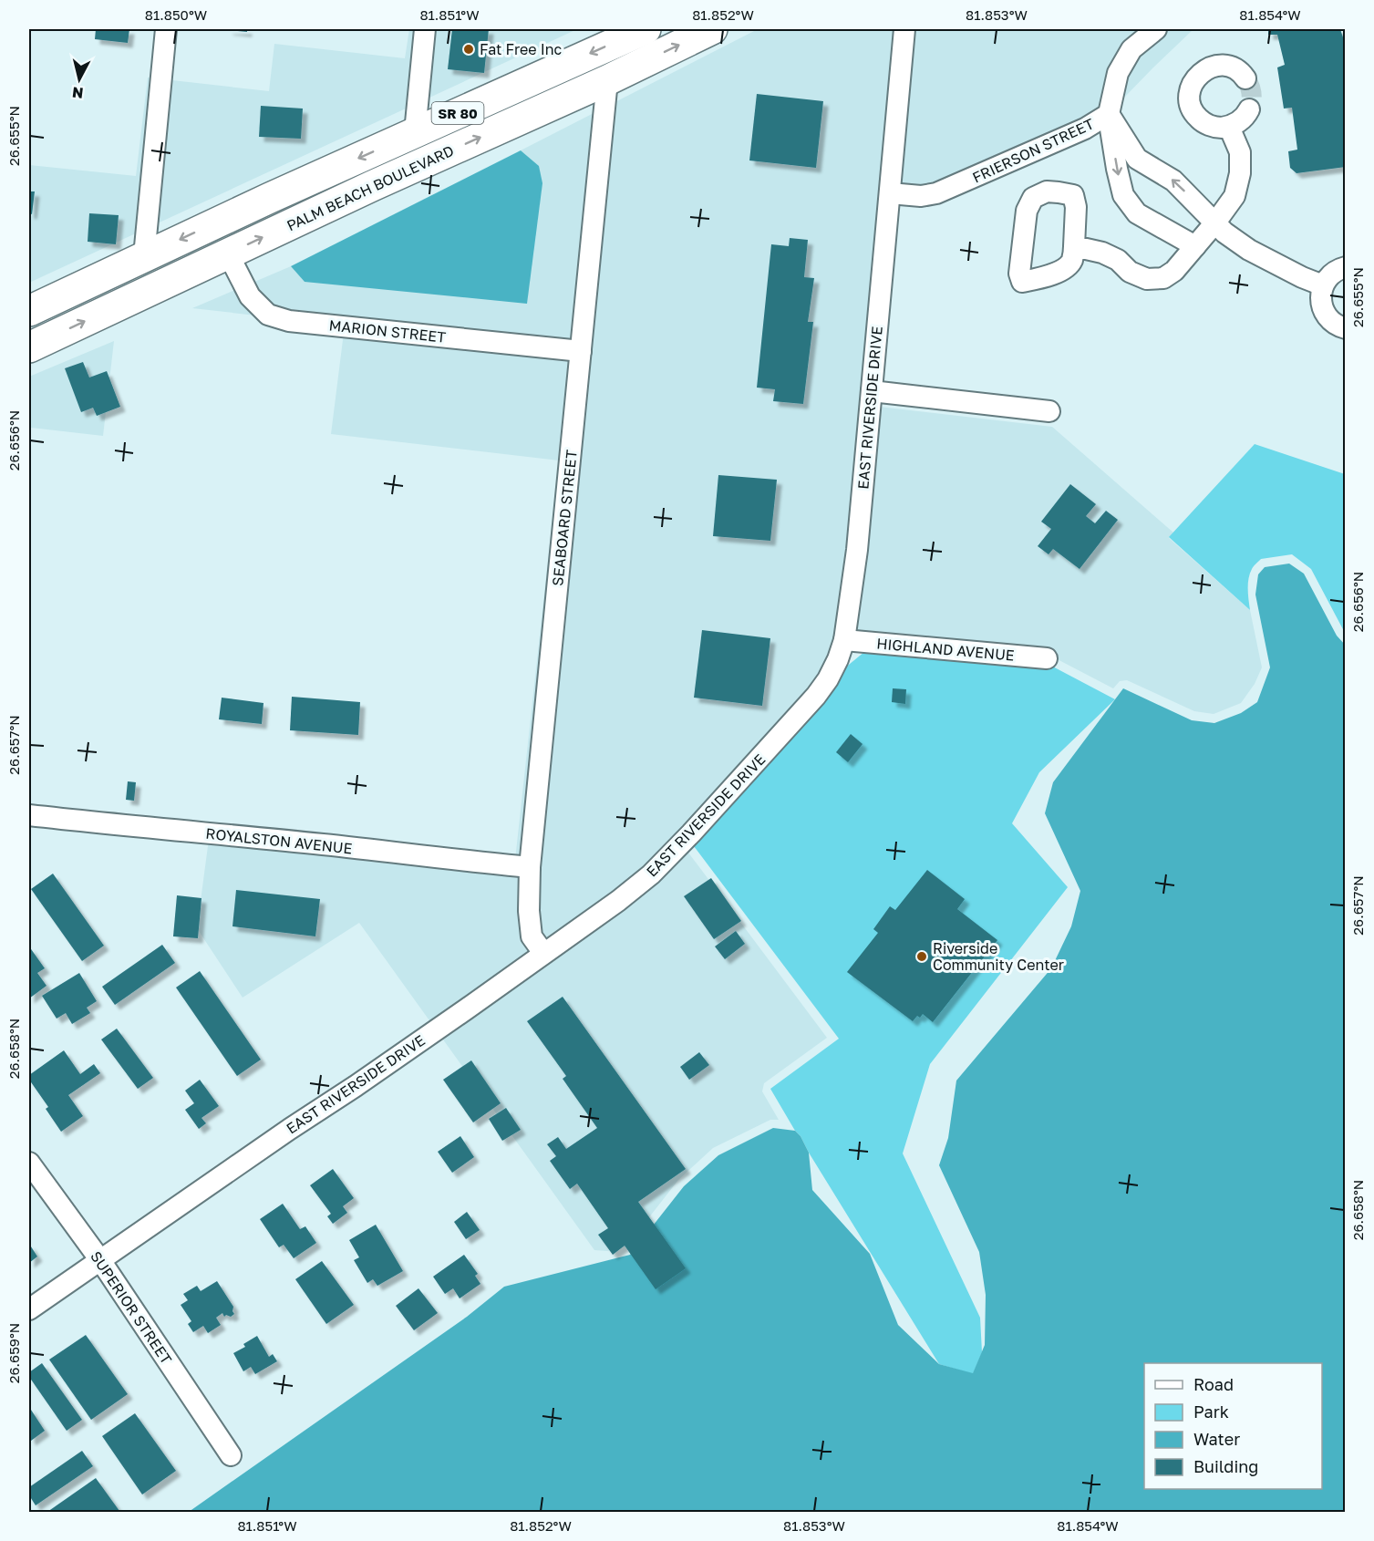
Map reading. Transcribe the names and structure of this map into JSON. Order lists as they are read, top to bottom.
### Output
{
  "streets": {
    "main road": ["SR 80", "PALM BEACH BOULEVARD"],
    "street": [
      "FRIERSON STREET",
      "MARION STREET",
      "EAST RIVERSIDE DRIVE",
      "SEABOARD STREET",
      "HIGHLAND AVENUE",
      "ROYALSTON AVENUE",
      "SUPERIOR STREET"
    ]
  },
  "crossings": [
    ["FRIERSON STREET", "EAST RIVERSIDE DRIVE"],
    ["PALM BEACH BOULEVARD", "MARION STREET"],
    ["PALM BEACH BOULEVARD", "SEABOARD STREET"],
    ["MARION STREET", "SEABOARD STREET"],
    ["EAST RIVERSIDE DRIVE", "SEABOARD STREET"],
    ["EAST RIVERSIDE DRIVE", "HIGHLAND AVENUE"],
    ["EAST RIVERSIDE DRIVE", "SUPERIOR STREET"],
    ["SEABOARD STREET", "ROYALSTON AVENUE"]
  ],
  "places": ["Fat Free Inc", "Riverside Community Center"],
  "legend": [
    "Road",
    "Park",
    "Water",
    "Building"
  ],
  "north": "bottom",
  "coordinates": [
    "81.850°W",
    "81.851°W",
    "81.852°W",
    "81.853°W",
    "81.854°W",
    "26.655°N",
    "26.656°N",
    "26.657°N",
    "26.658°N",
    "26.659°N"
  ]
}
